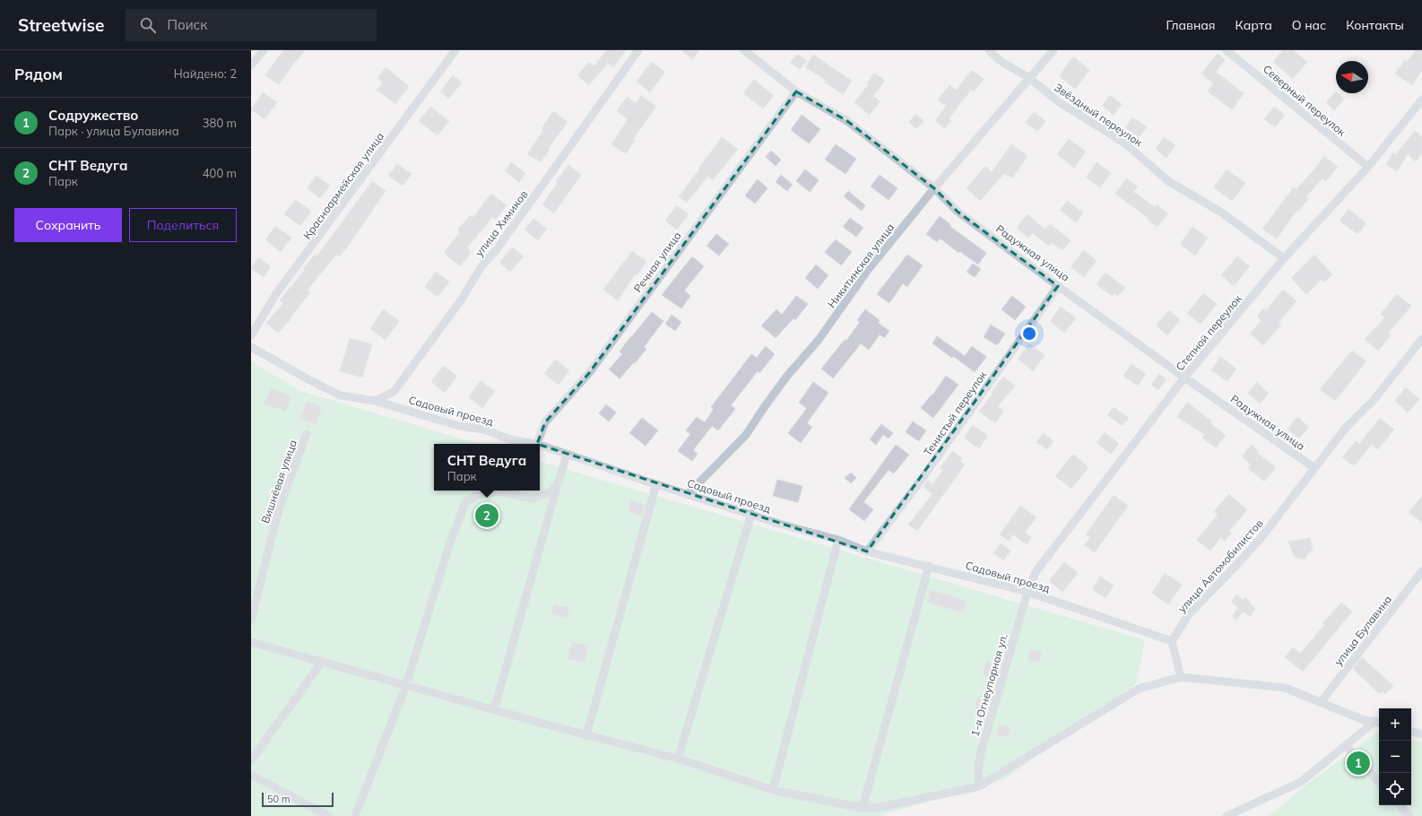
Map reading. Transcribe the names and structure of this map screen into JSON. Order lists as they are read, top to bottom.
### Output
{
  "streets": {
    "street": [
      "Северный переулок",
      "Звёздный переулок",
      "Красноармейская улица",
      "улица Химиков",
      "Радужная улица",
      "Речная улица",
      "Никитинская улица",
      "Степной переулок",
      "Садовый проезд",
      "Тенистый переулок",
      "Вишнёвая улица",
      "улица Автомобилистов",
      "улица Булавина",
      "1-я Огнеупорная ул."
    ]
  },
  "crossings": [
    ["Северный переулок", "Степной переулок"],
    ["Звёздный переулок", "Никитинская улица"],
    ["Звёздный переулок", "Степной переулок"],
    ["улица Химиков", "Садовый проезд"],
    ["Радужная улица", "Речная улица"],
    ["Радужная улица", "Никитинская улица"],
    ["Радужная улица", "Степной переулок"],
    ["Радужная улица", "Тенистый переулок"],
    ["Радужная улица", "улица Автомобилистов"],
    ["Речная улица", "Садовый проезд"],
    ["Никитинская улица", "Садовый проезд"],
    ["Степной переулок", "Садовый проезд"],
    ["Степной переулок", "1-я Огнеупорная ул."],
    ["Садовый проезд", "Тенистый переулок"],
    ["Садовый проезд", "улица Автомобилистов"],
    ["Садовый проезд", "1-я Огнеупорная ул."]
  ],
  "scale_bar": "50 m",
  "north": "left",
  "page": {
    "header": "Streetwise",
    "search": "Поиск",
    "nav": [
      "Главная",
      "Карта",
      "О нас",
      "Контакты"
    ],
    "heading": ["Рядом", "Найдено: 2"],
    "list": [
      {
        "mark": "1",
        "name": "Содружество",
        "note": "Парк · улица Булавина",
        "value": "380 m"
      },
      {
        "mark": "2",
        "name": "СНТ Ведуга",
        "note": "Парк",
        "value": "400 m"
      }
    ],
    "buttons": ["Сохранить", "Поделиться"],
    "popup": ["СНТ Ведуга", "Парк"],
    "pins": ["2", "1"],
    "map_buttons": ["+", "−"],
    "scale": "50 m"
  }
}
